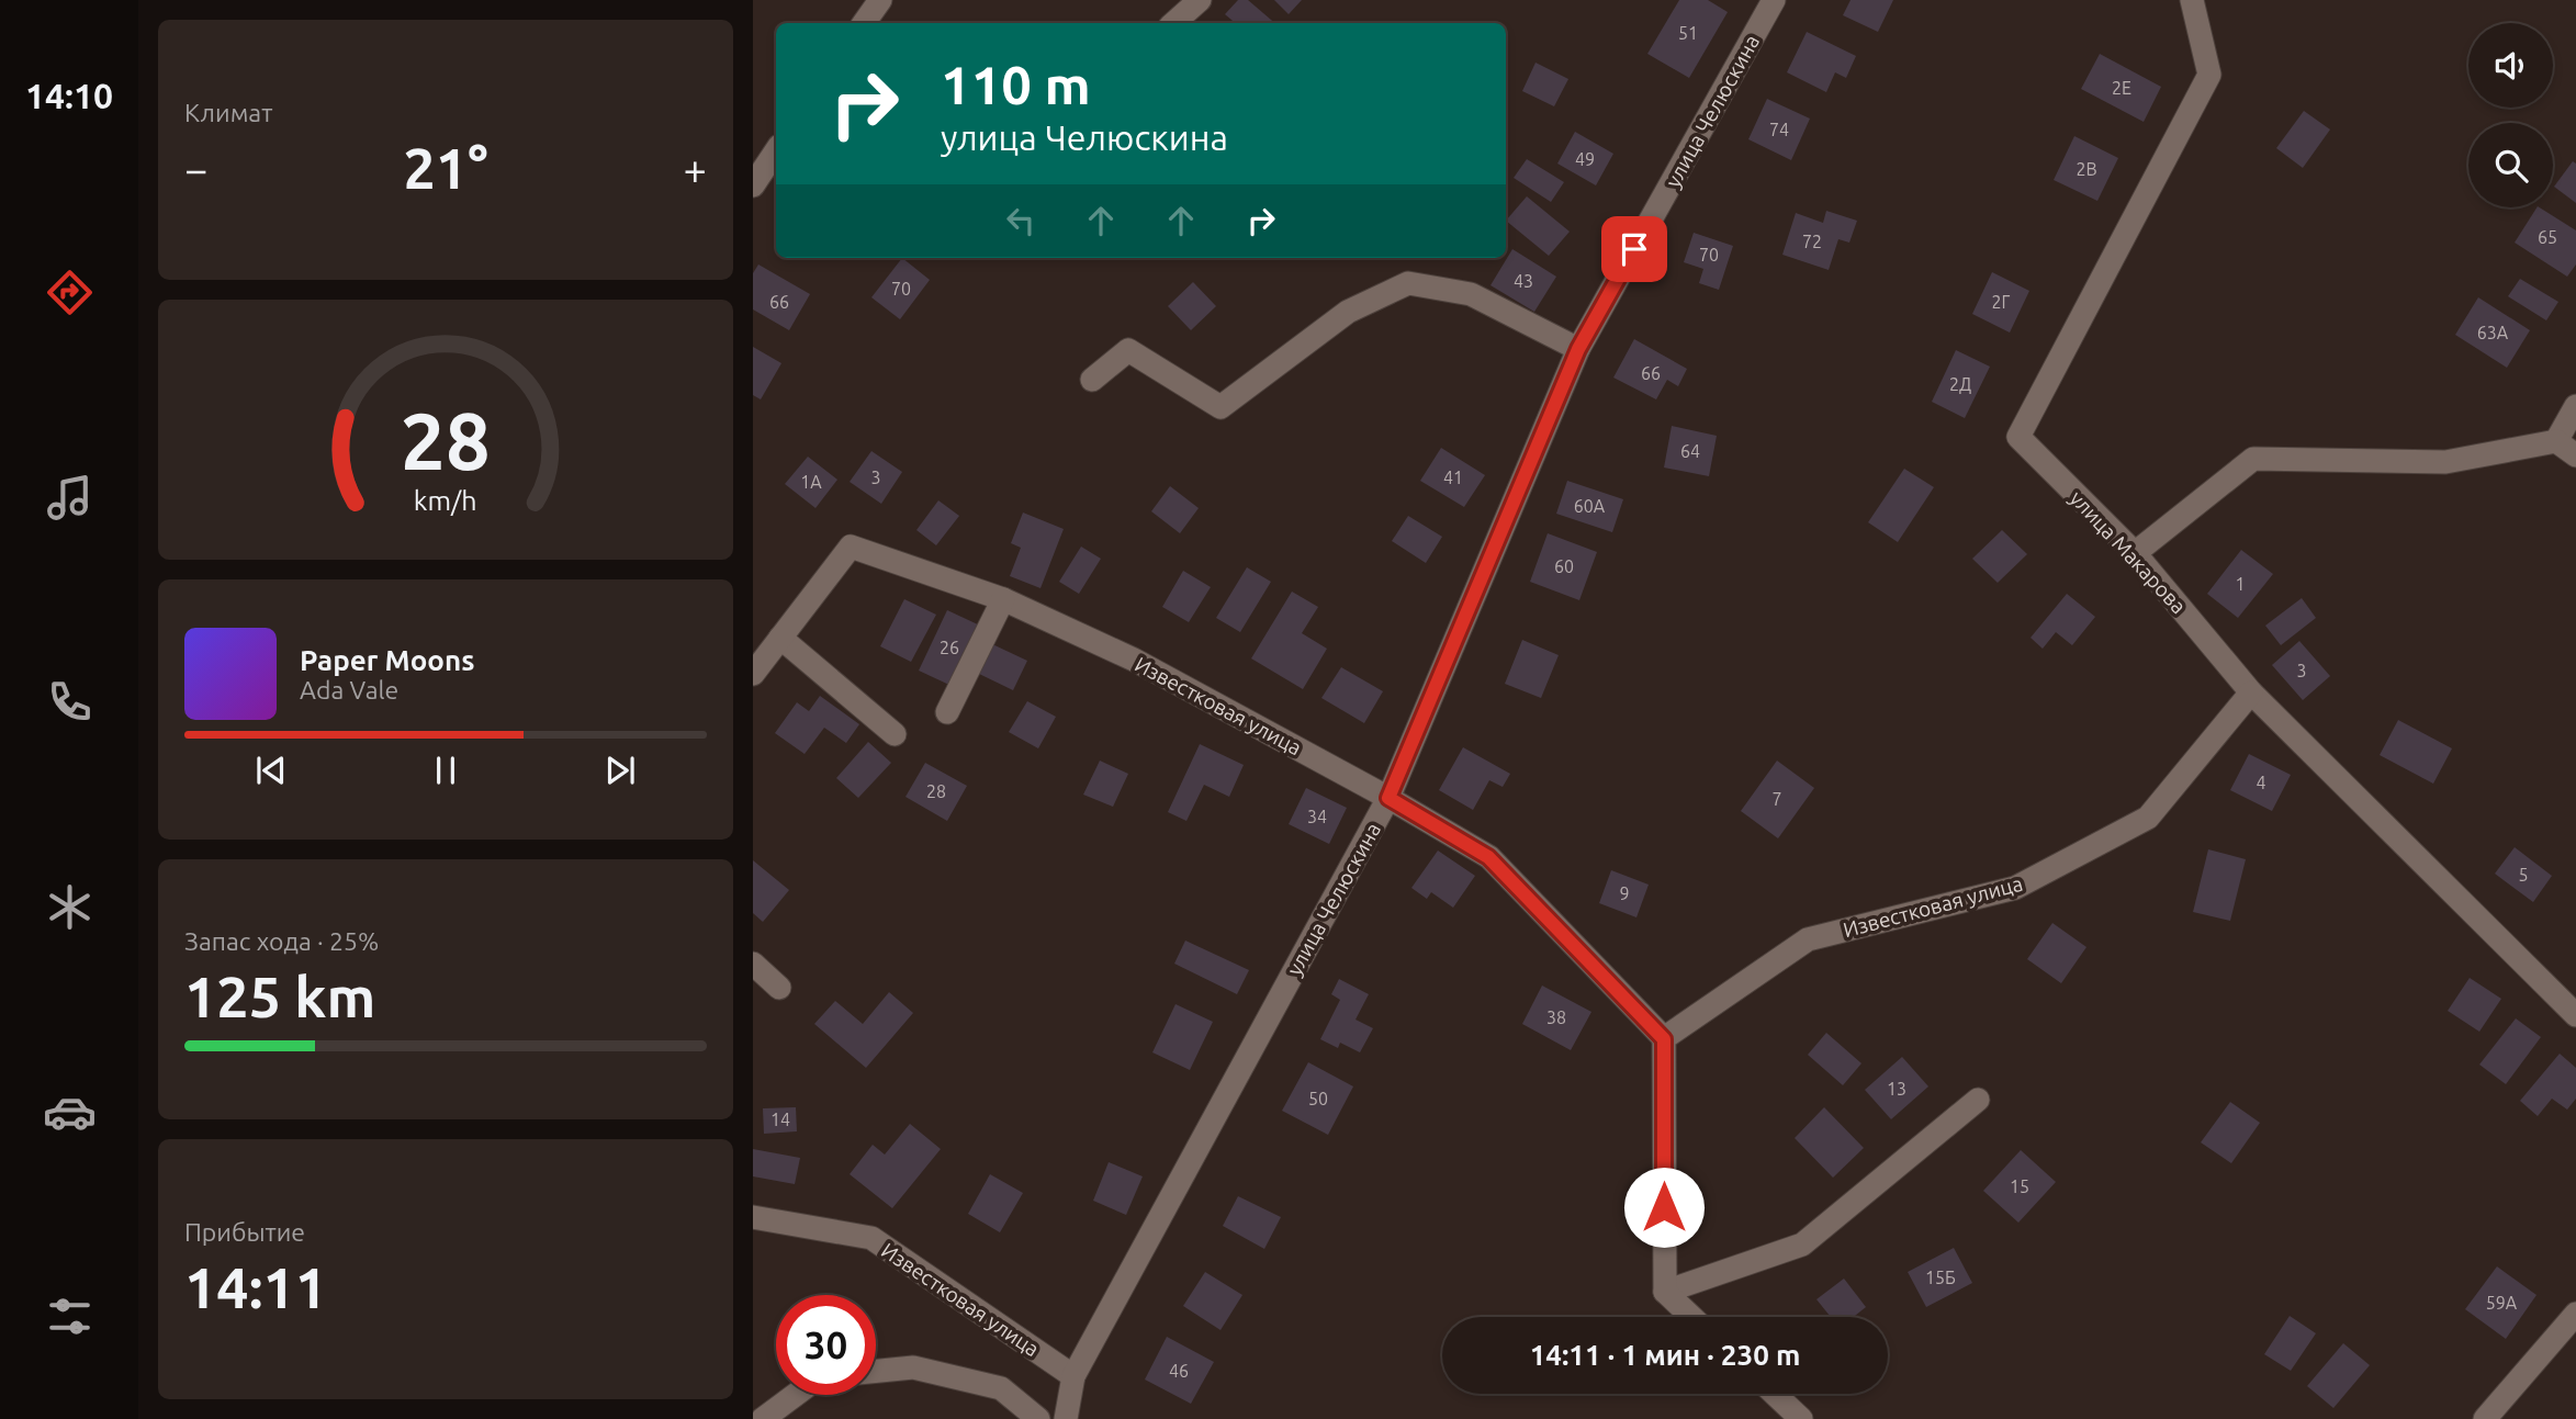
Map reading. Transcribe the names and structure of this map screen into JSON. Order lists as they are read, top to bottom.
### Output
{
  "streets": {
    "street": ["улица Челюскина", "улица Макарова", "Известковая улица"]
  },
  "crossings": [
    ["улица Челюскина", "Известковая улица"],
    ["улица Макарова", "Известковая улица"]
  ],
  "house_numbers": [
    "51",
    "2Е",
    "74",
    "49",
    "2В",
    "65",
    "72",
    "70",
    "43",
    "70",
    "66",
    "2Г",
    "63А",
    "66",
    "2Д",
    "64",
    "3",
    "41",
    "1А",
    "60А",
    "60",
    "1",
    "26",
    "3",
    "4",
    "28",
    "7",
    "34",
    "5",
    "9",
    "38",
    "13",
    "50",
    "14",
    "15",
    "15Б",
    "59А",
    "46"
  ],
  "page": {
    "tabs": "14:10",
    "tile": [
      "Климат",
      ["Запас хода · 25%", "125 km"],
      ["Прибытие", "14:11"]
    ],
    "turn": ["110 m", "улица Челюскина"],
    "heat": ["−", "21°", "+"],
    "song": ["Paper Moons", "Ada Vale"],
    "limit": "30",
    "trip": "14:11 · 1 мин · 230 m",
    "gauge": ["28", "km/h"]
  }
}
